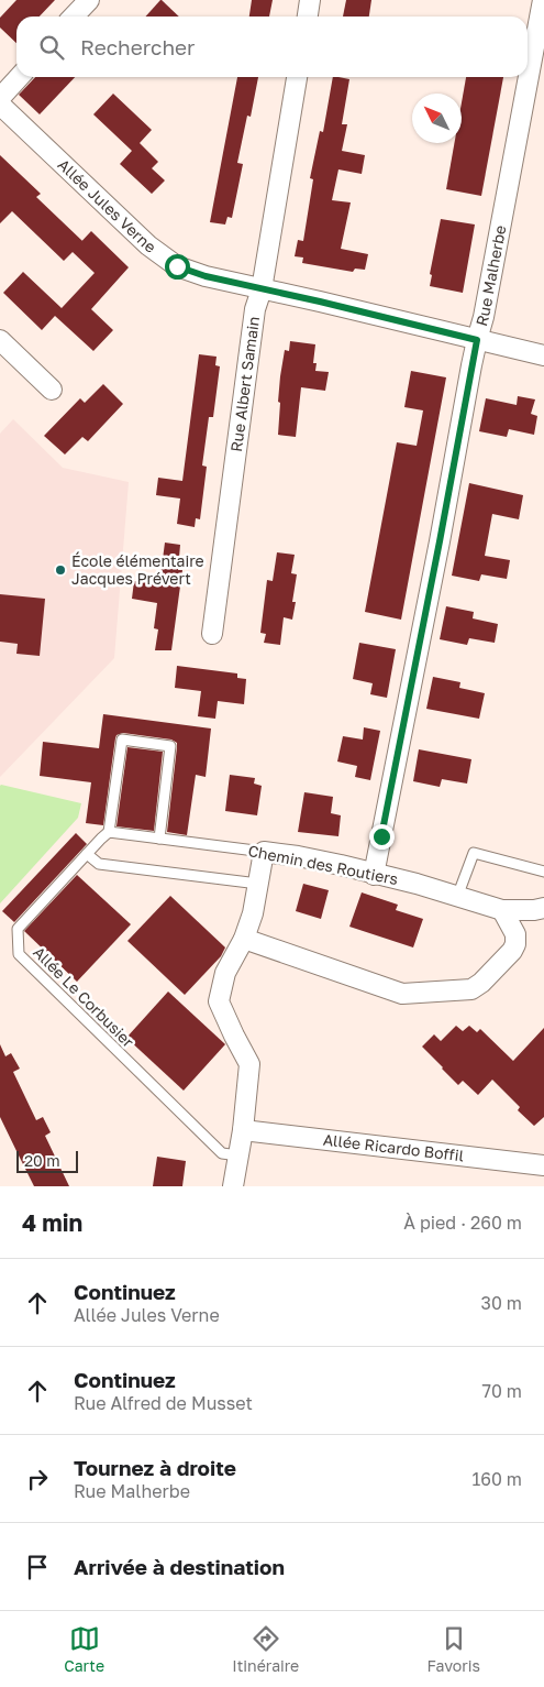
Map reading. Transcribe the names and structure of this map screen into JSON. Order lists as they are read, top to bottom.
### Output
{
  "streets": {
    "street": [
      "Allée Jules Verne",
      "Rue Malherbe",
      "Rue Albert Samain",
      "Chemin des Routiers",
      "Allée Ricardo Boffil"
    ],
    "lane": ["Allée Le Corbusier"]
  },
  "crossings": [
    ["Allée Jules Verne", "Rue Malherbe"],
    ["Allée Jules Verne", "Rue Albert Samain"],
    ["Rue Malherbe", "Chemin des Routiers"],
    ["Chemin des Routiers", "Allée Le Corbusier"]
  ],
  "places": ["École élémentaire Jacques Prévert"],
  "scale_bar": "20 m",
  "north": "top left",
  "page": {
    "search": "Rechercher",
    "scale": "20 m",
    "heading": ["4 min", "À pied · 260 m"],
    "list": [
      ["Continuez", "Allée Jules Verne", "30 m"],
      ["Continuez", "Rue Alfred de Musset", "70 m"],
      ["Tournez à droite", "Rue Malherbe", "160 m"],
      "Arrivée à destination"
    ],
    "nav": ["Carte", "Itinéraire", "Favoris"]
  }
}
